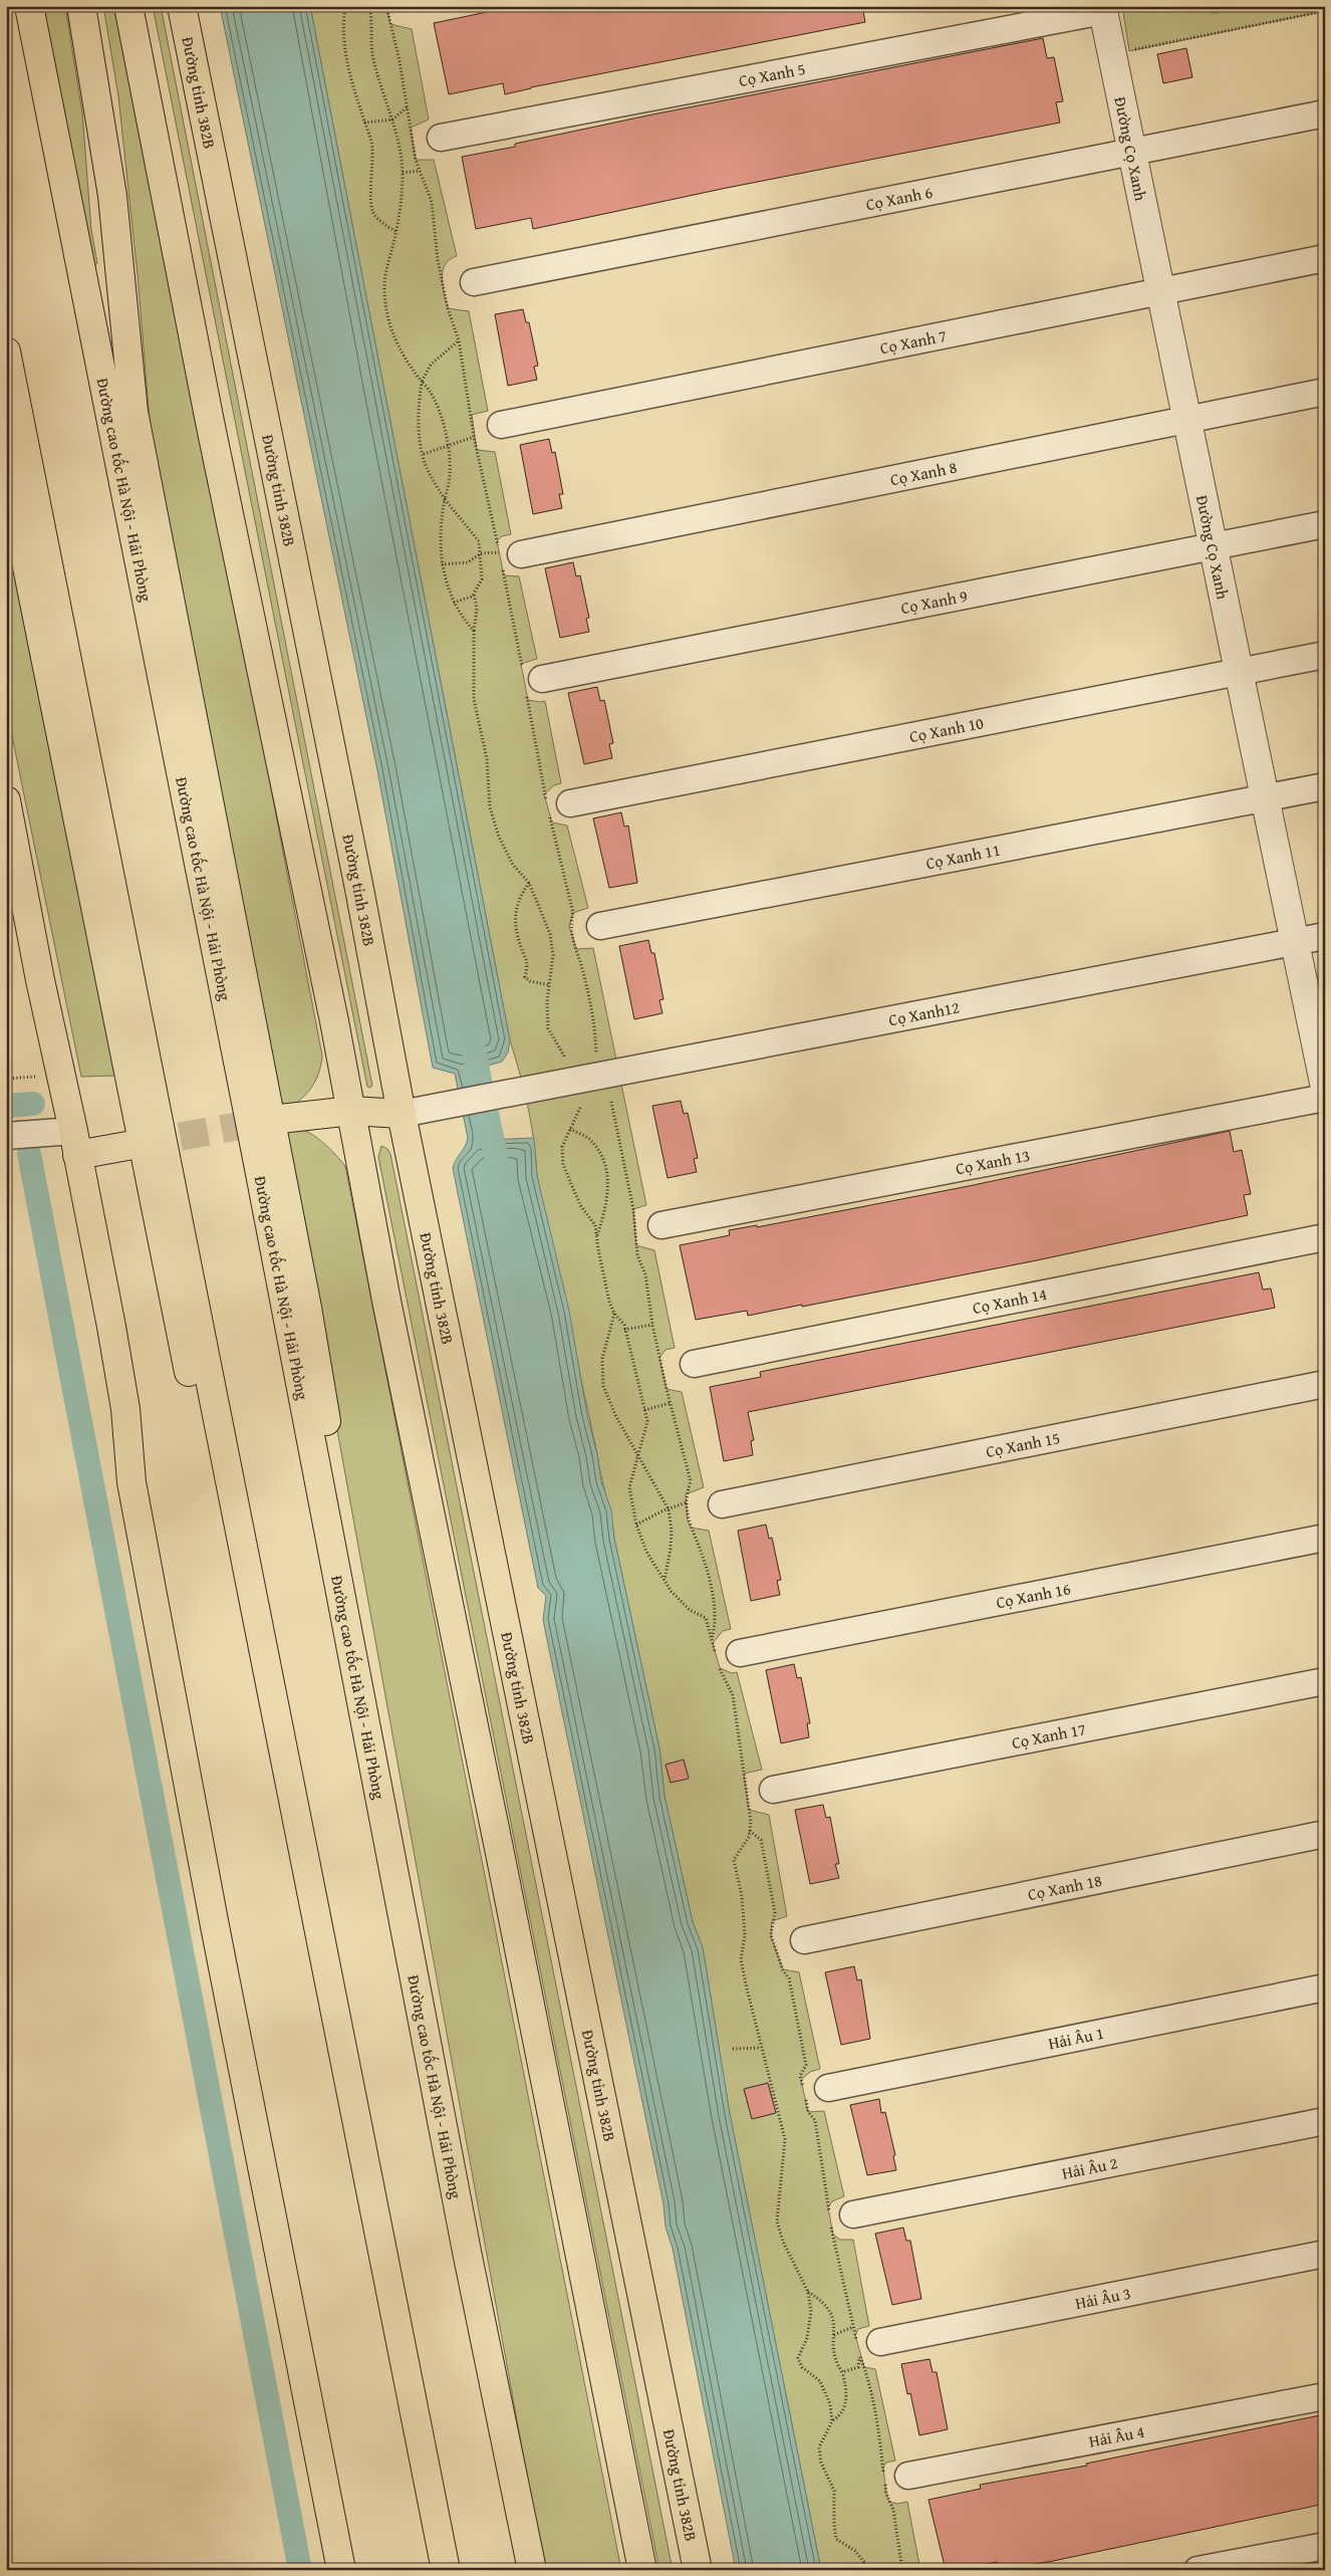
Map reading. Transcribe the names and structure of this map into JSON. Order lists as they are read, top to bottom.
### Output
{
  "streets": {
    "main road": ["Đường tỉnh 382B", "Đường cao tốc Hà Nội - Hải Phòng"],
    "street": [
      "Cọ Xanh 5",
      "Đường Cọ Xanh",
      "Cọ Xanh 6",
      "Cọ Xanh 7",
      "Cọ Xanh 8",
      "Cọ Xanh 9",
      "Cọ Xanh 10",
      "Cọ Xanh 11",
      "Cọ Xanh12",
      "Cọ Xanh 13",
      "Cọ Xanh 14",
      "Cọ Xanh 15",
      "Cọ Xanh 16",
      "Cọ Xanh 17",
      "Cọ Xanh 18",
      "Hải Âu 1",
      "Hải Âu 2",
      "Hải Âu 3",
      "Hải Âu 4"
    ]
  },
  "crossings": [
    ["Cọ Xanh 5", "Đường Cọ Xanh"],
    ["Đường tỉnh 382B", "Cọ Xanh12"],
    ["Đường Cọ Xanh", "Cọ Xanh 6"],
    ["Đường Cọ Xanh", "Cọ Xanh 7"],
    ["Đường Cọ Xanh", "Cọ Xanh 8"],
    ["Đường Cọ Xanh", "Cọ Xanh 9"],
    ["Đường Cọ Xanh", "Cọ Xanh 10"],
    ["Đường Cọ Xanh", "Cọ Xanh 11"],
    ["Đường Cọ Xanh", "Cọ Xanh12"]
  ]
}
